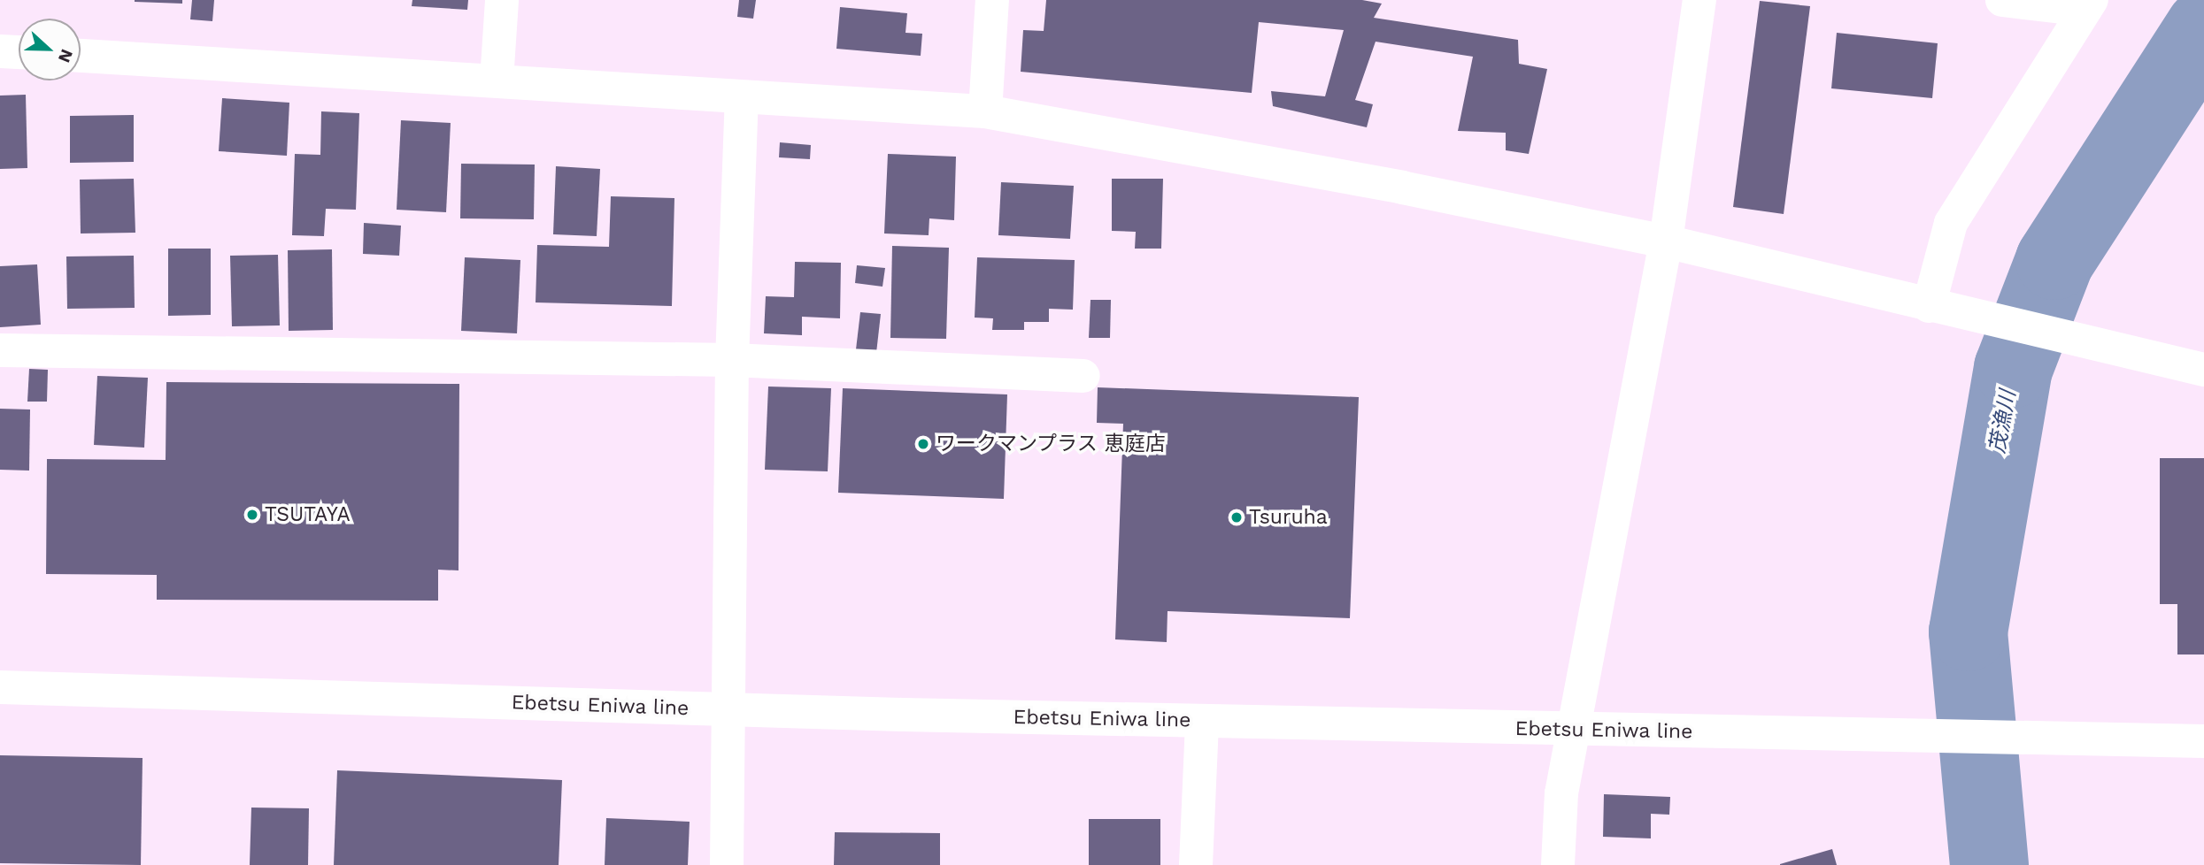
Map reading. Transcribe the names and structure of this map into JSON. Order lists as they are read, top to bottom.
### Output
{
  "streets": {
    "street": ["Ebetsu Eniwa line"]
  },
  "water": ["茂漁川"],
  "places": ["ワークマンプラス 恵庭店", "TSUTAYA", "Tsuruha"],
  "north": "right"
}
